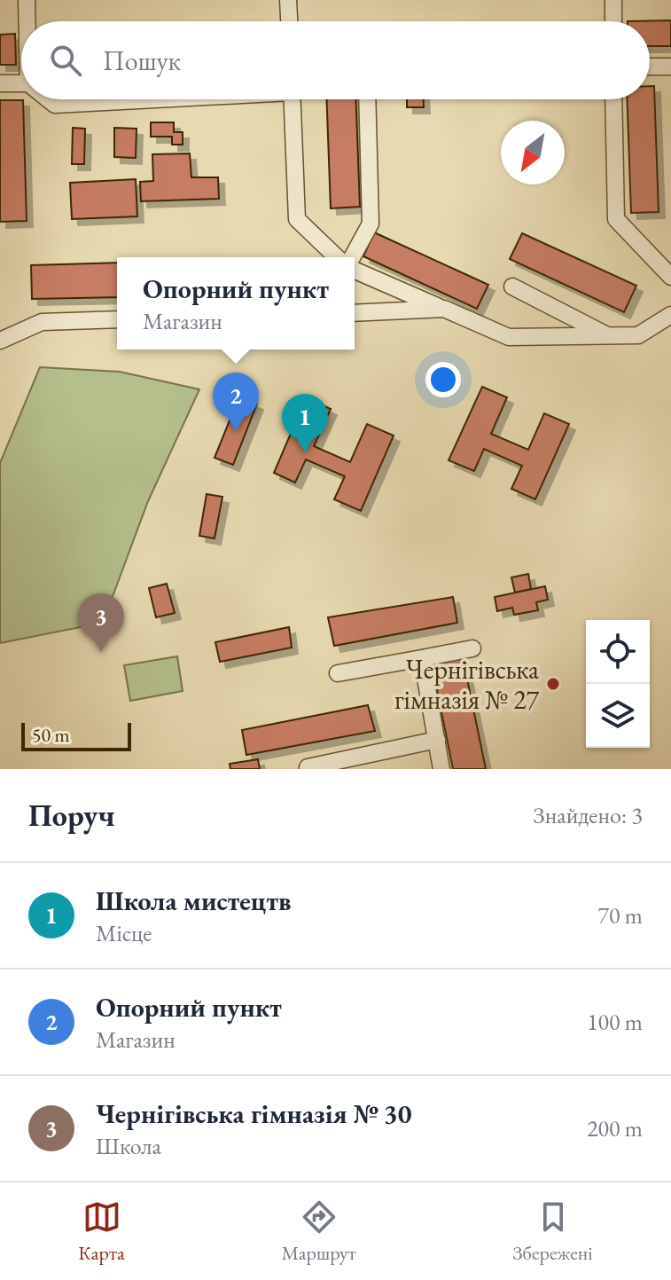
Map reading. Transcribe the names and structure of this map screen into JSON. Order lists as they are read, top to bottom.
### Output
{
  "places": ["Чернігівська гімназія № 27"],
  "scale_bar": "50 m",
  "north": "bottom left",
  "page": {
    "search": "Пошук",
    "popup": ["Опорний пункт", "Магазин"],
    "pins": ["2", "1", "3"],
    "scale": "50 m",
    "heading": ["Поруч", "Знайдено: 3"],
    "list": [
      {
        "mark": "1",
        "name": "Школа мистецтв",
        "note": "Місце",
        "value": "70 m"
      },
      {
        "mark": "2",
        "name": "Опорний пункт",
        "note": "Магазин",
        "value": "100 m"
      },
      {
        "mark": "3",
        "name": "Чернігівська гімназія № 30",
        "note": "Школа",
        "value": "200 m"
      }
    ],
    "nav": ["Карта", "Маршрут", "Збережені"]
  }
}
